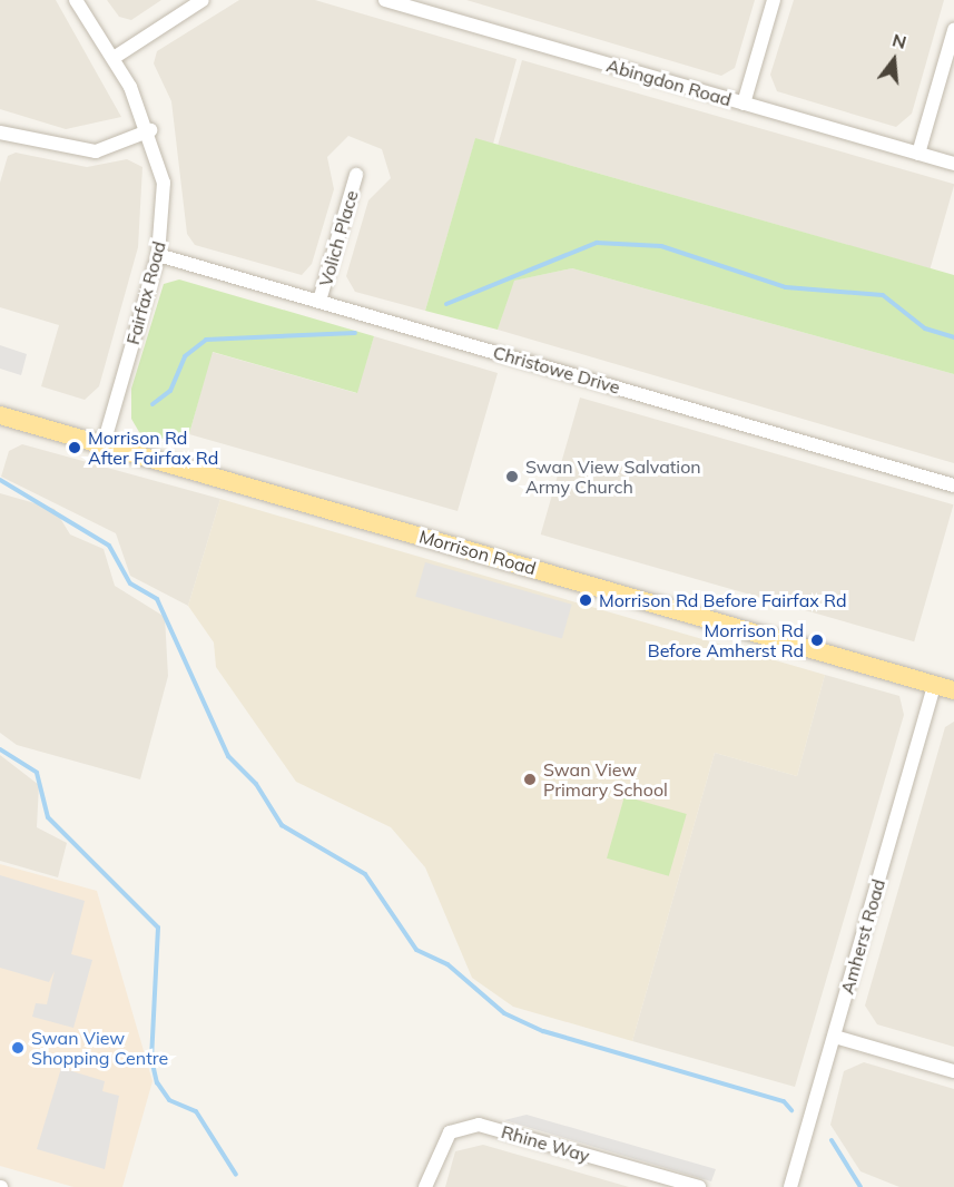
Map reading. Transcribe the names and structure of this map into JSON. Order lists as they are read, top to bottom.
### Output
{
  "streets": {
    "main road": ["Morrison Road"],
    "street": [
      "Abingdon Road",
      "Volich Place",
      "Fairfax Road",
      "Christowe Drive",
      "Amherst Road",
      "Rhine Way"
    ]
  },
  "crossings": [
    ["Volich Place", "Christowe Drive"],
    ["Fairfax Road", "Christowe Drive"],
    ["Fairfax Road", "Morrison Road"],
    ["Morrison Road", "Amherst Road"]
  ],
  "places": [
    "Morrison Rd After Fairfax Rd",
    "Swan View Salvation Army Church",
    "Morrison Rd Before Fairfax Rd",
    "Morrison Rd Before Amherst Rd",
    "Swan View Primary School",
    "Swan View Shopping Centre"
  ],
  "north": "top"
}
